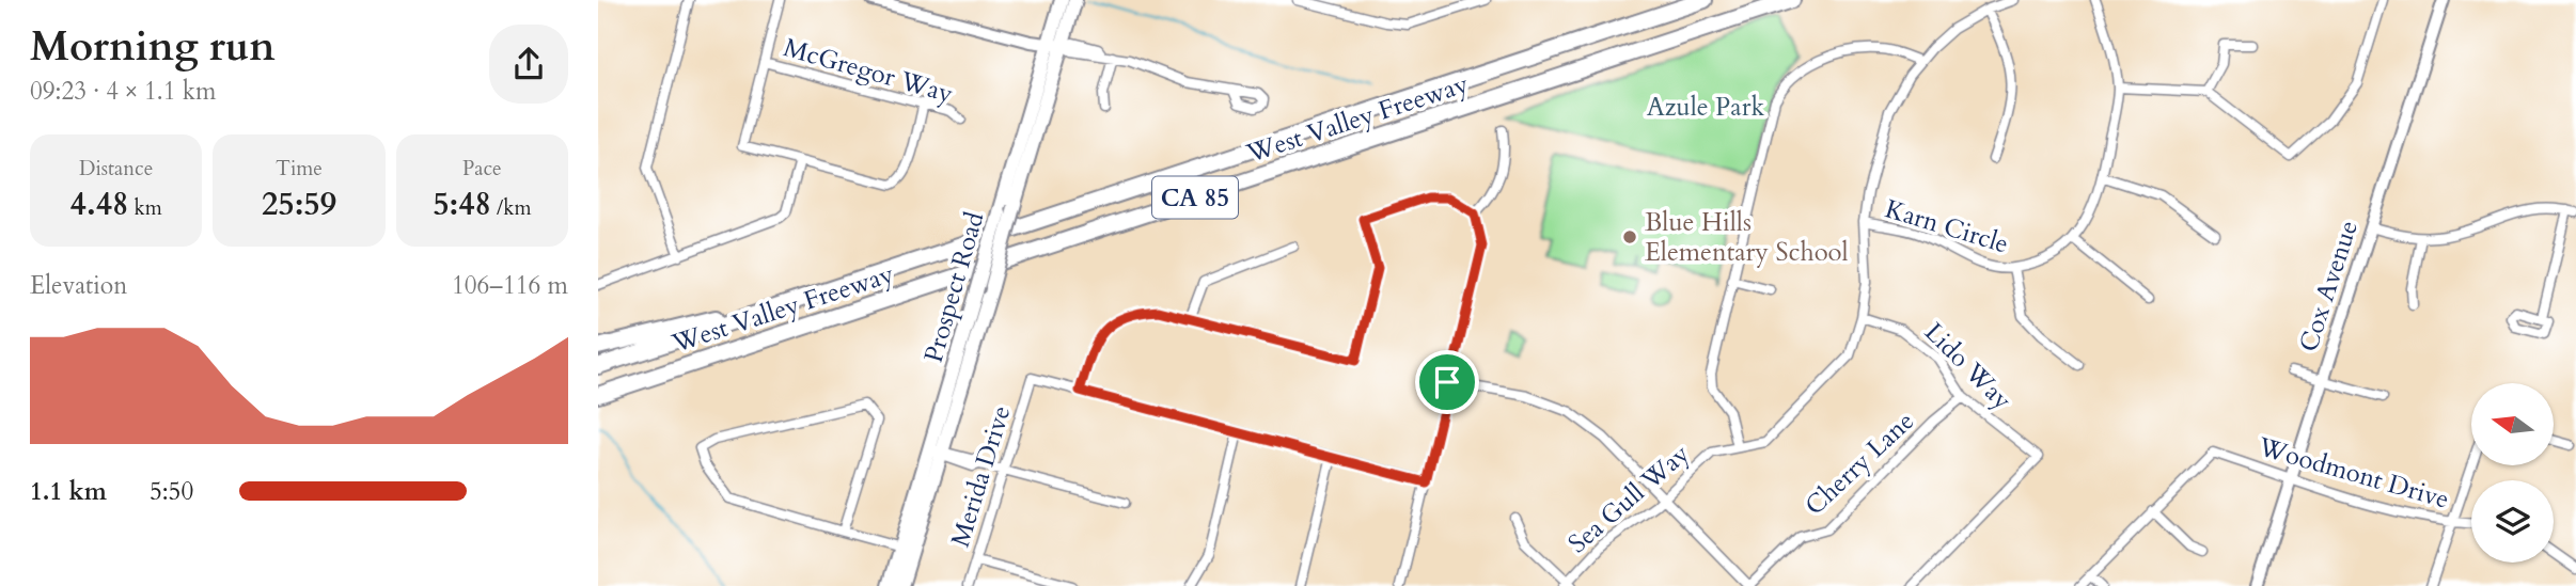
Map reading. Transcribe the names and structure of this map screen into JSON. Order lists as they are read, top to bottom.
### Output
{
  "streets": {
    "highway": ["West Valley Freeway", "CA 85"],
    "main road": ["Cox Avenue", "Prospect Road"],
    "street": [
      "McGregor Way",
      "Karn Circle",
      "Lido Way",
      "Cherry Lane",
      "Woodmont Drive",
      "Merida Drive",
      "Sea Gull Way"
    ]
  },
  "crossings": [
    ["Karn Circle", "Sea Gull Way"],
    ["Cox Avenue", "Woodmont Drive"],
    ["Lido Way", "Cherry Lane"],
    ["Lido Way", "Sea Gull Way"]
  ],
  "parks": ["Azule Park"],
  "places": ["Blue Hills Elementary School"],
  "north": "left",
  "page": {
    "heading": ["Morning run", "09:23 · 4 × 1.1 km"],
    "stats": [
      ["Distance", "4.48 km"],
      ["Time", "25:59"],
      ["Pace", "5:48 /km"]
    ],
    "chart": ["Elevation", "106–116 m"],
    "list": [
      {
        "name": "1.1 km",
        "note": "5:50"
      }
    ]
  }
}
